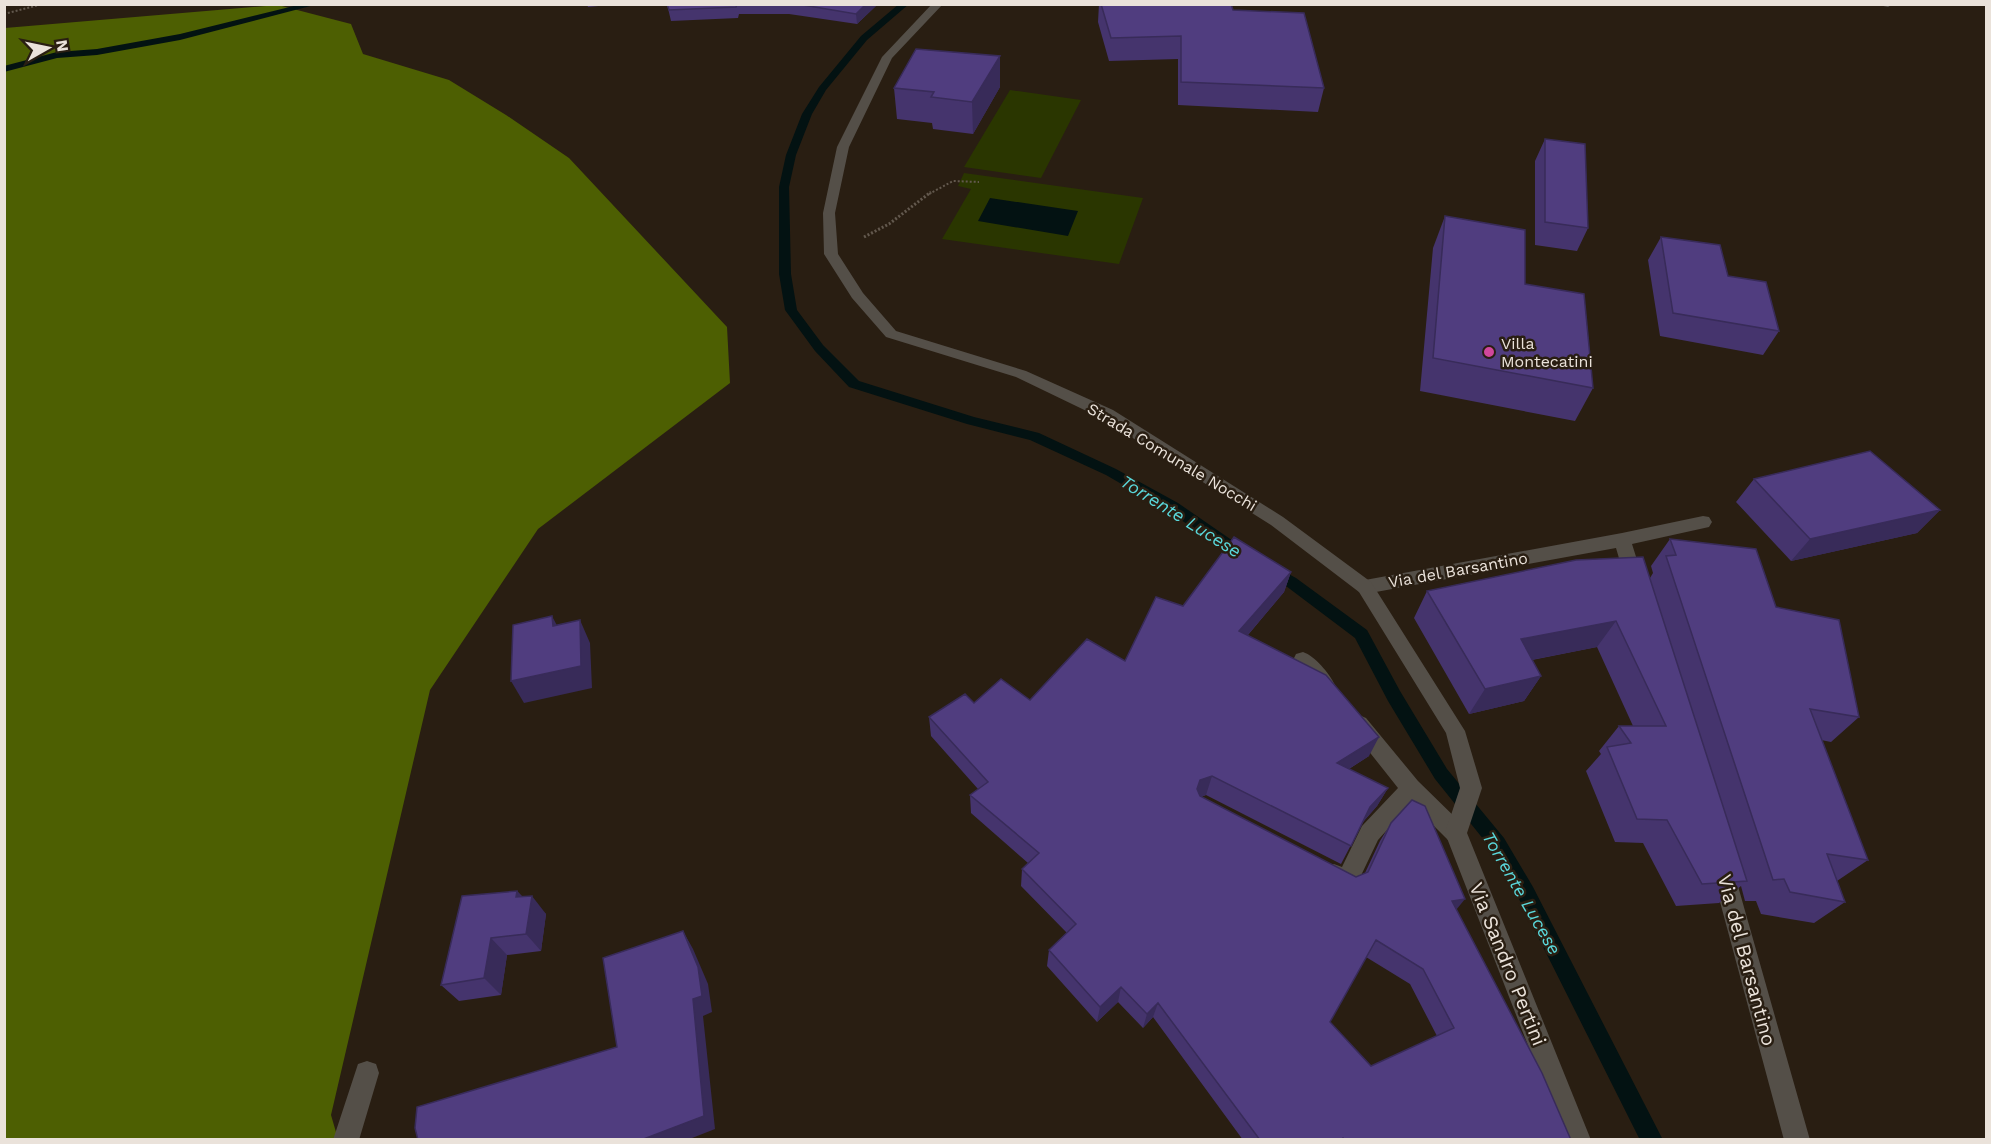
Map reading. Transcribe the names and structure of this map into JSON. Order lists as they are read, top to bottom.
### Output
{
  "streets": {
    "street": ["Strada Comunale Nocchi", "Via del Barsantino", "Via Sandro Pertini"]
  },
  "crossings": [
    ["Strada Comunale Nocchi", "Via del Barsantino"],
    ["Strada Comunale Nocchi", "Via Sandro Pertini"]
  ],
  "water": ["Torrente Lucese"],
  "places": ["Villa Montecatini"],
  "north": "right"
}
